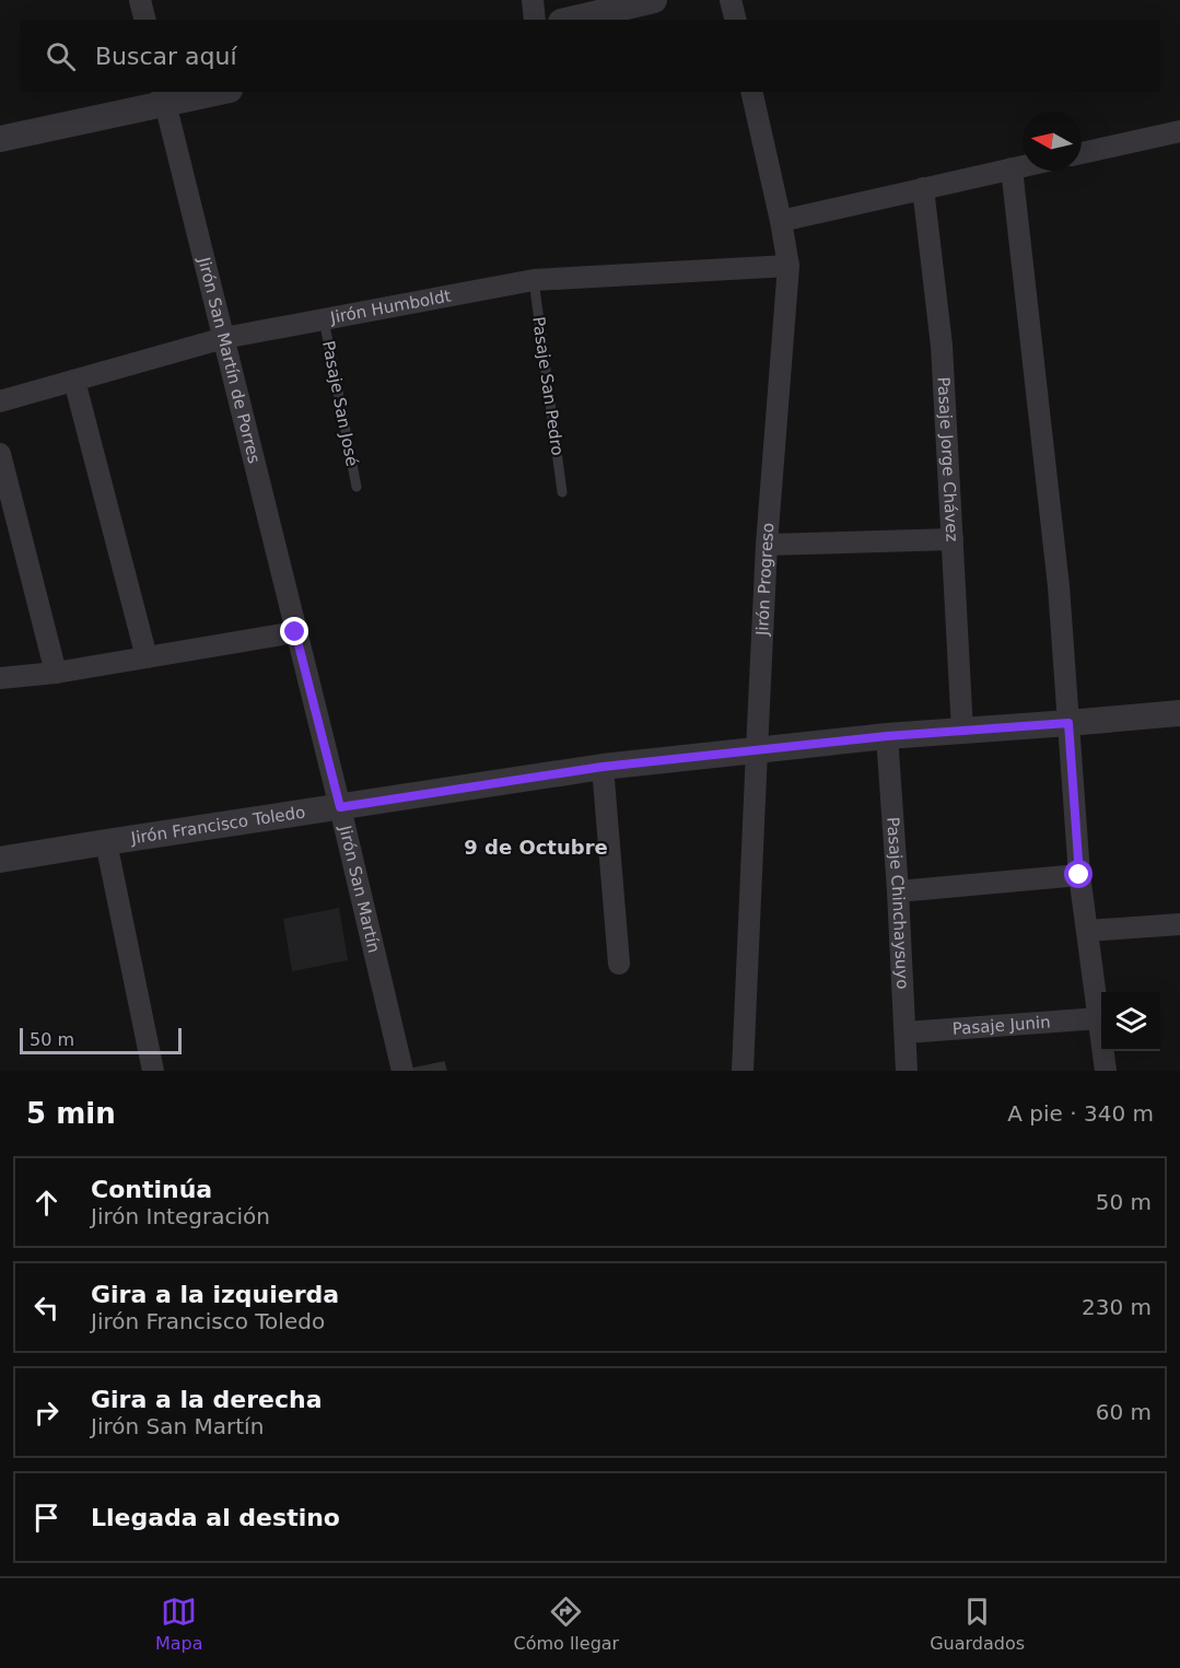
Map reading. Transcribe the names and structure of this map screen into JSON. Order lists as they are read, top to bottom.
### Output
{
  "streets": {
    "street": [
      "Jirón Humboldt",
      "Jirón San Martín de Porres",
      "Pasaje Jorge Chávez",
      "Jirón Progreso",
      "Jirón Francisco Toledo",
      "Jirón San Martín",
      "Pasaje Chinchaysuyo",
      "Pasaje Junin"
    ],
    "lane": ["Pasaje San Pedro", "Pasaje San José"]
  },
  "crossings": [
    ["Jirón Humboldt", "Jirón San Martín de Porres"],
    ["Jirón Humboldt", "Pasaje San Pedro"],
    ["Jirón Humboldt", "Pasaje San José"],
    ["Jirón Humboldt", "Jirón Progreso"],
    ["Jirón San Martín de Porres", "Jirón San Martín"],
    ["Pasaje Jorge Chávez", "Jirón Francisco Toledo"],
    ["Jirón Progreso", "Jirón Francisco Toledo"],
    ["Jirón Francisco Toledo", "Jirón San Martín"],
    ["Jirón Francisco Toledo", "Pasaje Chinchaysuyo"],
    ["Pasaje Chinchaysuyo", "Pasaje Junin"]
  ],
  "districts": ["9 de Octubre"],
  "scale_bar": "50 m",
  "north": "left",
  "page": {
    "search": "Buscar aquí",
    "scale": "50 m",
    "heading": ["5 min", "A pie · 340 m"],
    "list": [
      ["Continúa", "Jirón Integración", "50 m"],
      ["Gira a la izquierda", "Jirón Francisco Toledo", "230 m"],
      ["Gira a la derecha", "Jirón San Martín", "60 m"],
      "Llegada al destino"
    ],
    "nav": ["Mapa", "Cómo llegar", "Guardados"]
  }
}
